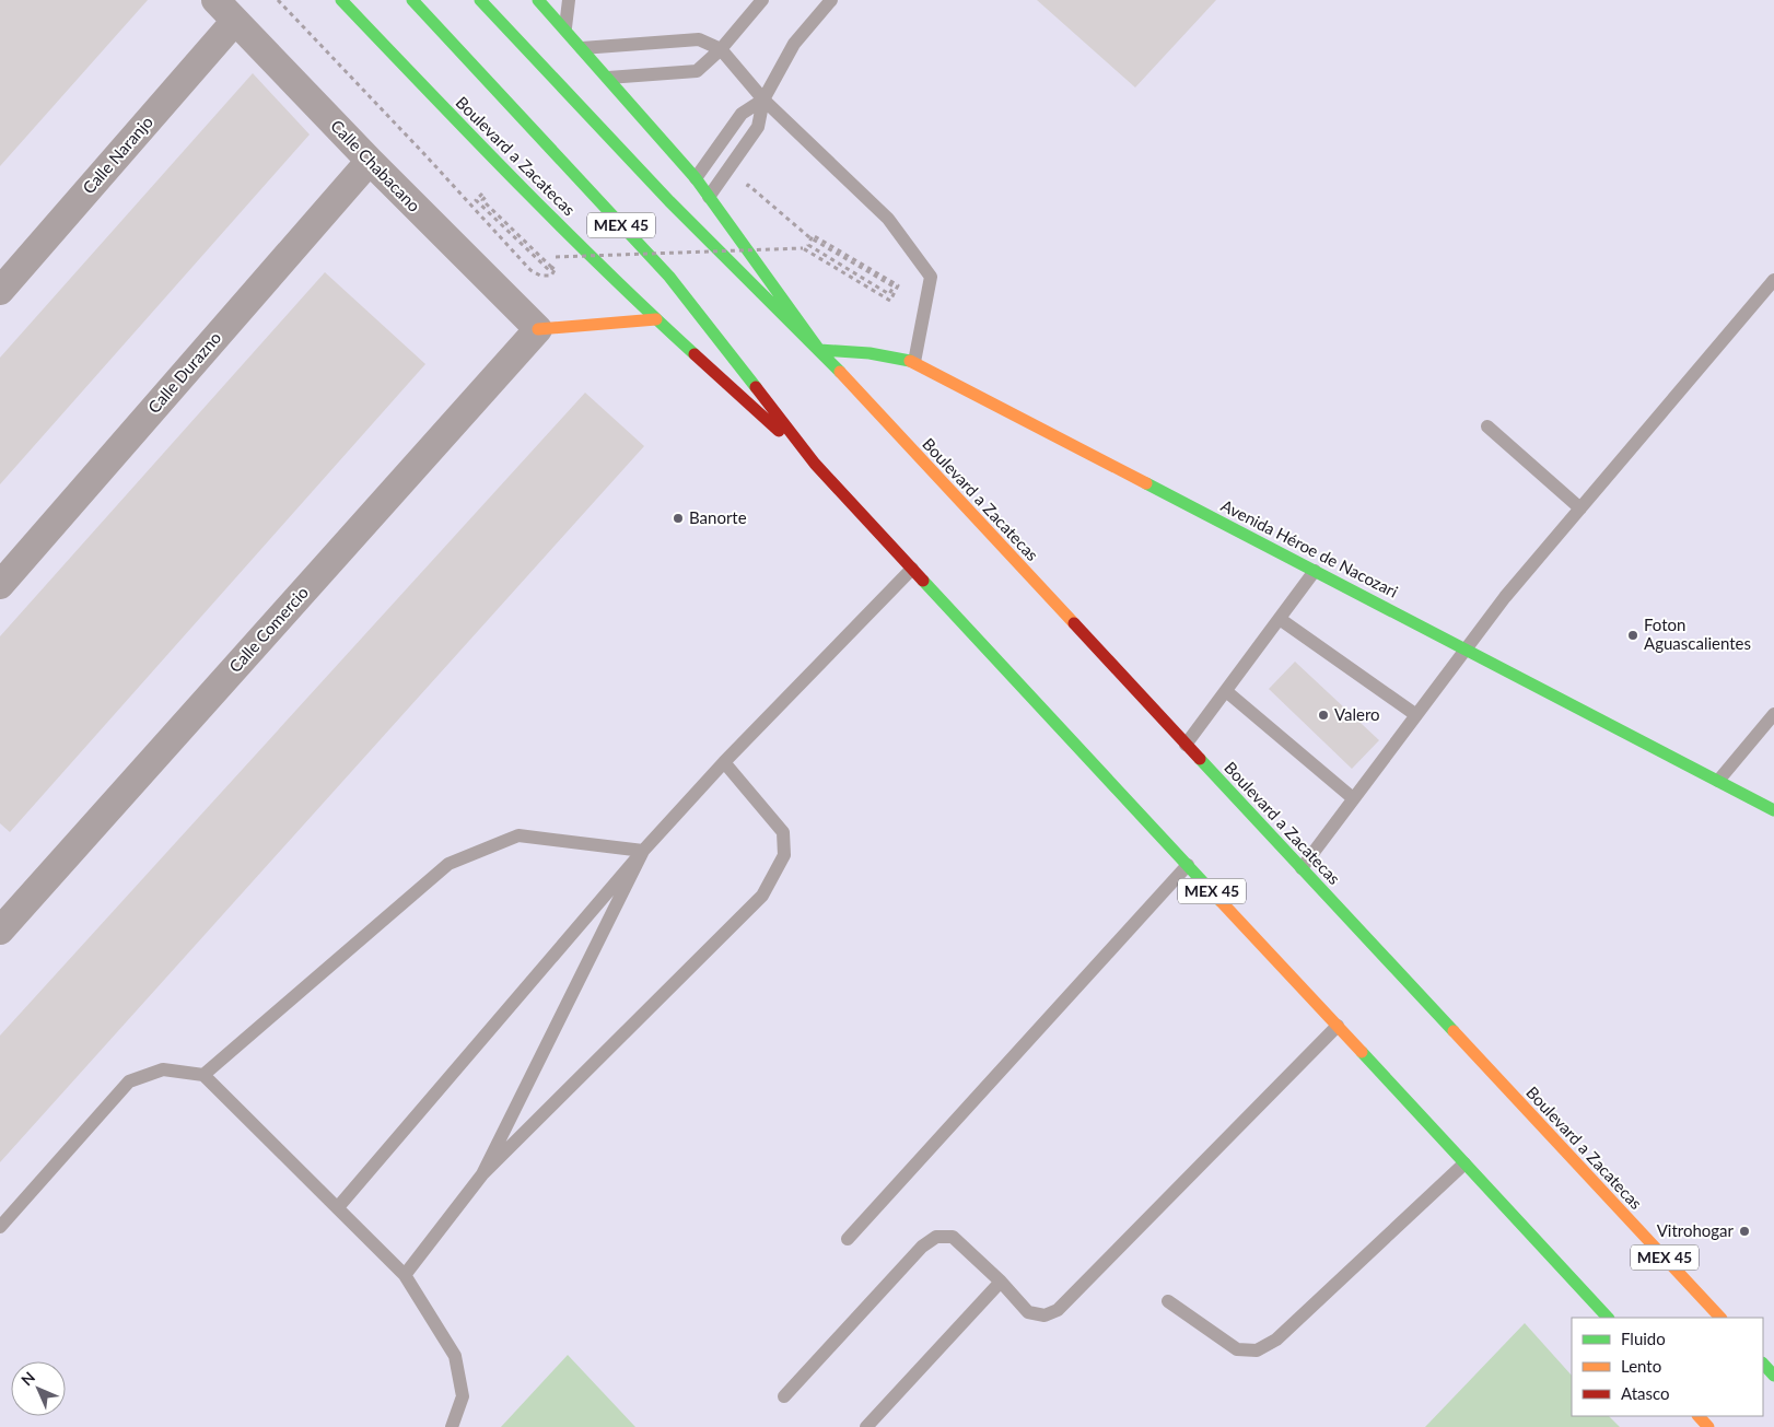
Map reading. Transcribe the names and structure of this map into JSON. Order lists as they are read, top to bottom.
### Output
{
  "streets": {
    "main road": ["Boulevard a Zacatecas", "MEX 45", "Avenida Héroe de Nacozari"],
    "street": [
      "Calle Naranjo",
      "Calle Chabacano",
      "Calle Durazno",
      "Calle Comercio"
    ]
  },
  "crossings": [
    ["Calle Naranjo", "Calle Chabacano"],
    ["Boulevard a Zacatecas", "Avenida Héroe de Nacozari"],
    ["Calle Chabacano", "Calle Durazno"],
    ["Calle Chabacano", "Calle Comercio"]
  ],
  "places": [
    "Banorte",
    "Foton Aguascalientes",
    "Valero",
    "Vitrohogar"
  ],
  "legend": ["Fluido", "Lento", "Atasco"],
  "north": "top left"
}
